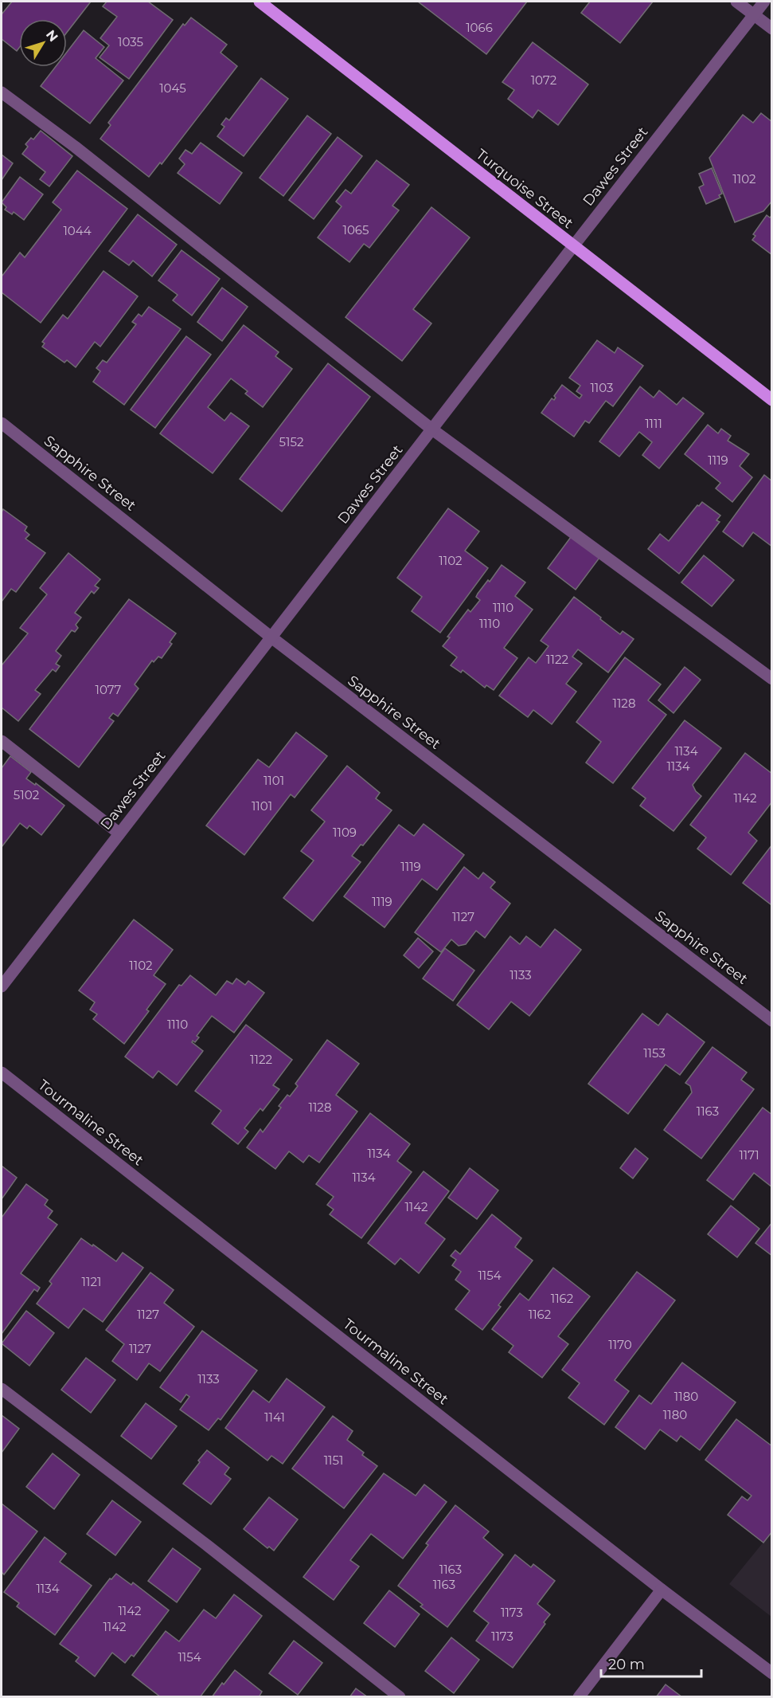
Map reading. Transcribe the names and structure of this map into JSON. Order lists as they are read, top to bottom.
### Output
{
  "streets": {
    "main road": ["Turquoise Street"],
    "street": ["Dawes Street", "Sapphire Street", "Tourmaline Street"]
  },
  "crossings": [
    ["Dawes Street", "Turquoise Street"],
    ["Dawes Street", "Sapphire Street"]
  ],
  "house_numbers": [
    "1066",
    "1035",
    "1072",
    "1045",
    "1102",
    "1065",
    "1044",
    "1103",
    "1111",
    "5152",
    "1119",
    "1102",
    "1110",
    "1110",
    "1122",
    "1077",
    "1128",
    "1134",
    "1134",
    "1101",
    "5102",
    "1142",
    "1101",
    "1109",
    "1119",
    "1119",
    "1127",
    "1102",
    "1133",
    "1110",
    "1153",
    "1122",
    "1128",
    "1163",
    "1134",
    "1171",
    "1134",
    "1142",
    "1154",
    "1121",
    "1162",
    "1127",
    "1162",
    "1170",
    "1127",
    "1133",
    "1180",
    "1180",
    "1141",
    "1151",
    "1163",
    "1163",
    "1134",
    "1142",
    "1173",
    "1142",
    "1173",
    "1154"
  ],
  "scale_bar": "20 m",
  "north": "top right"
}
